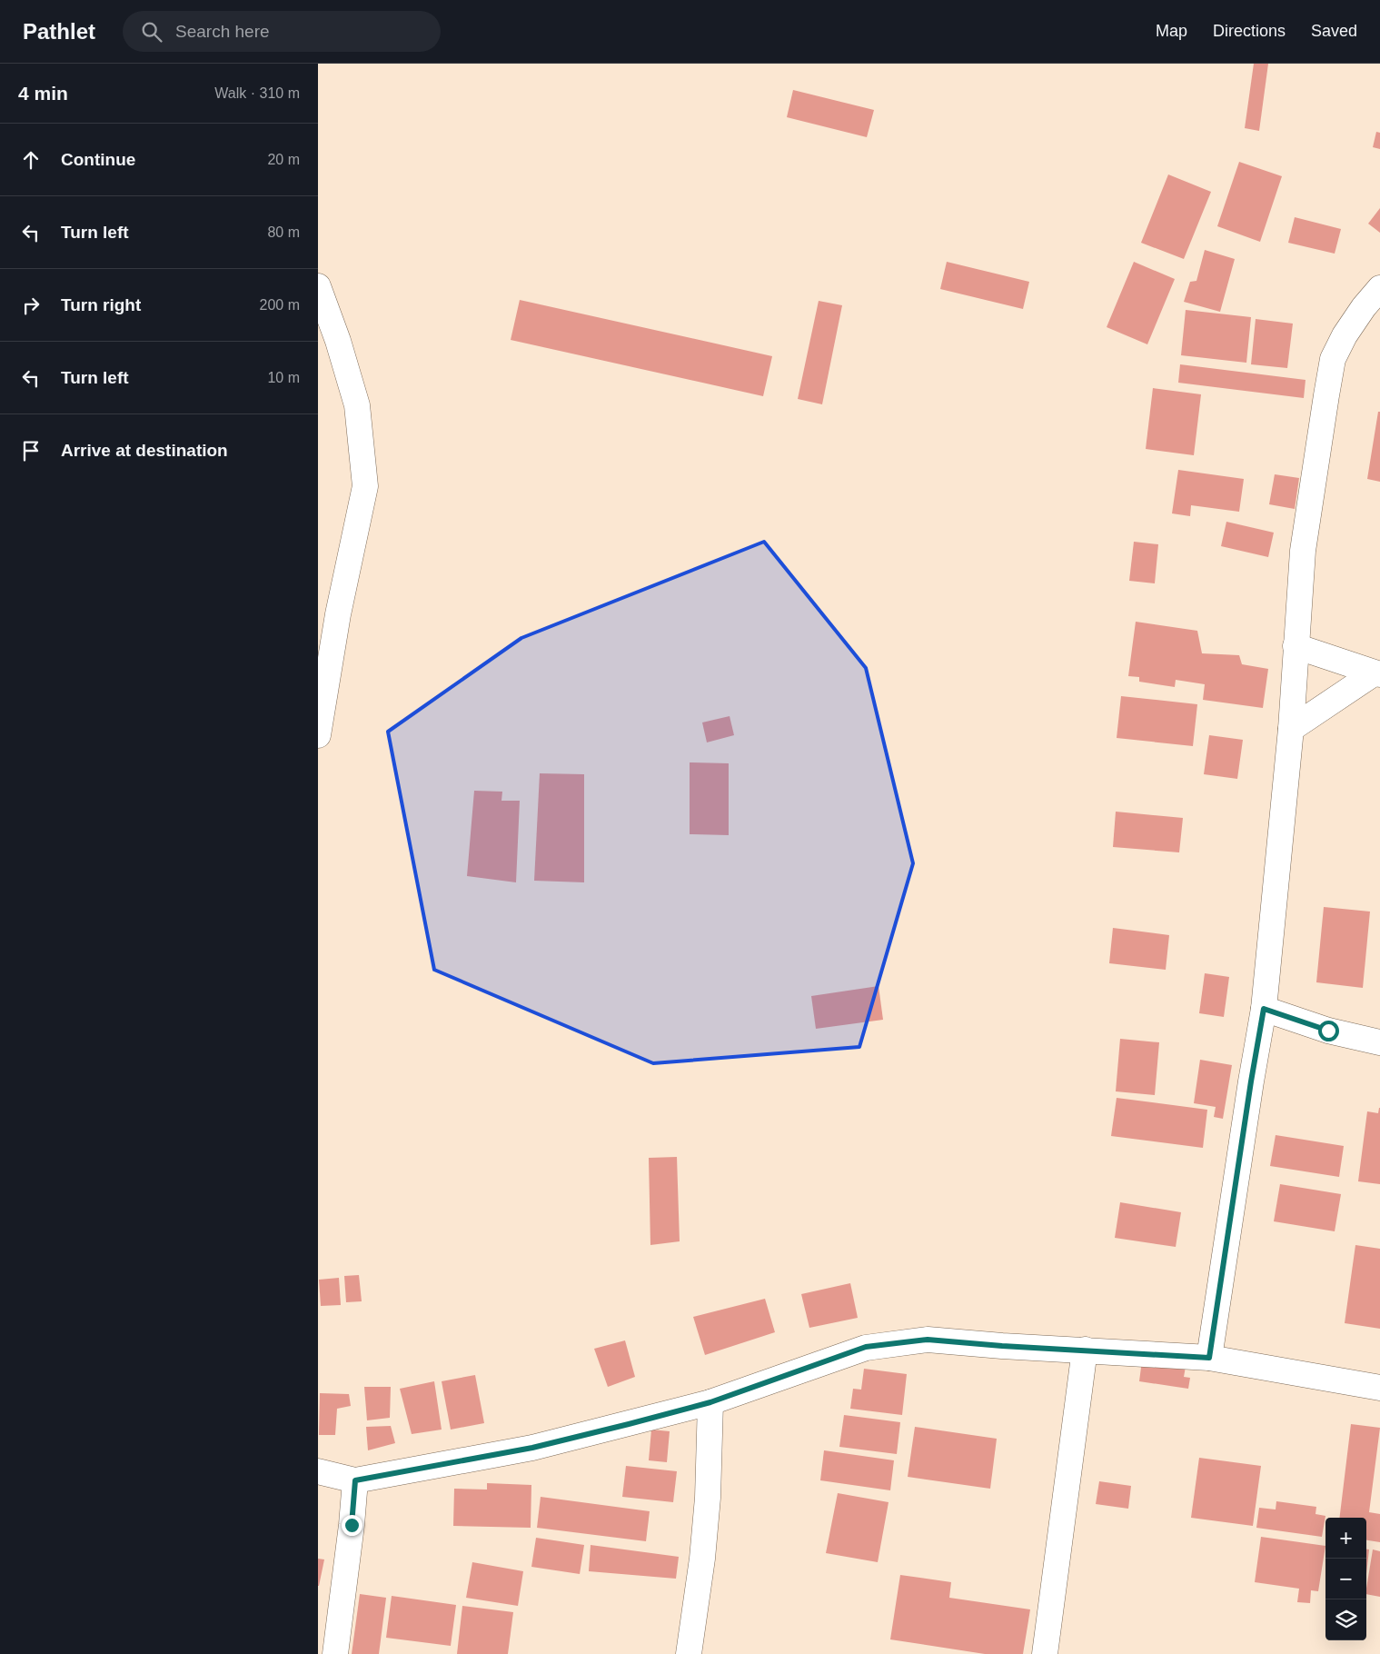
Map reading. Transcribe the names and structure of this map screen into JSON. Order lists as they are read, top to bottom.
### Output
{
  "page": {
    "header": "Pathlet",
    "search": "Search here",
    "nav": ["Map", "Directions", "Saved"],
    "heading": ["4 min", "Walk · 310 m"],
    "list": [
      ["Continue", "20 m"],
      ["Turn left", "80 m"],
      ["Turn right", "200 m"],
      ["Turn left", "10 m"],
      "Arrive at destination"
    ],
    "map_buttons": ["+", "−"]
  }
}
